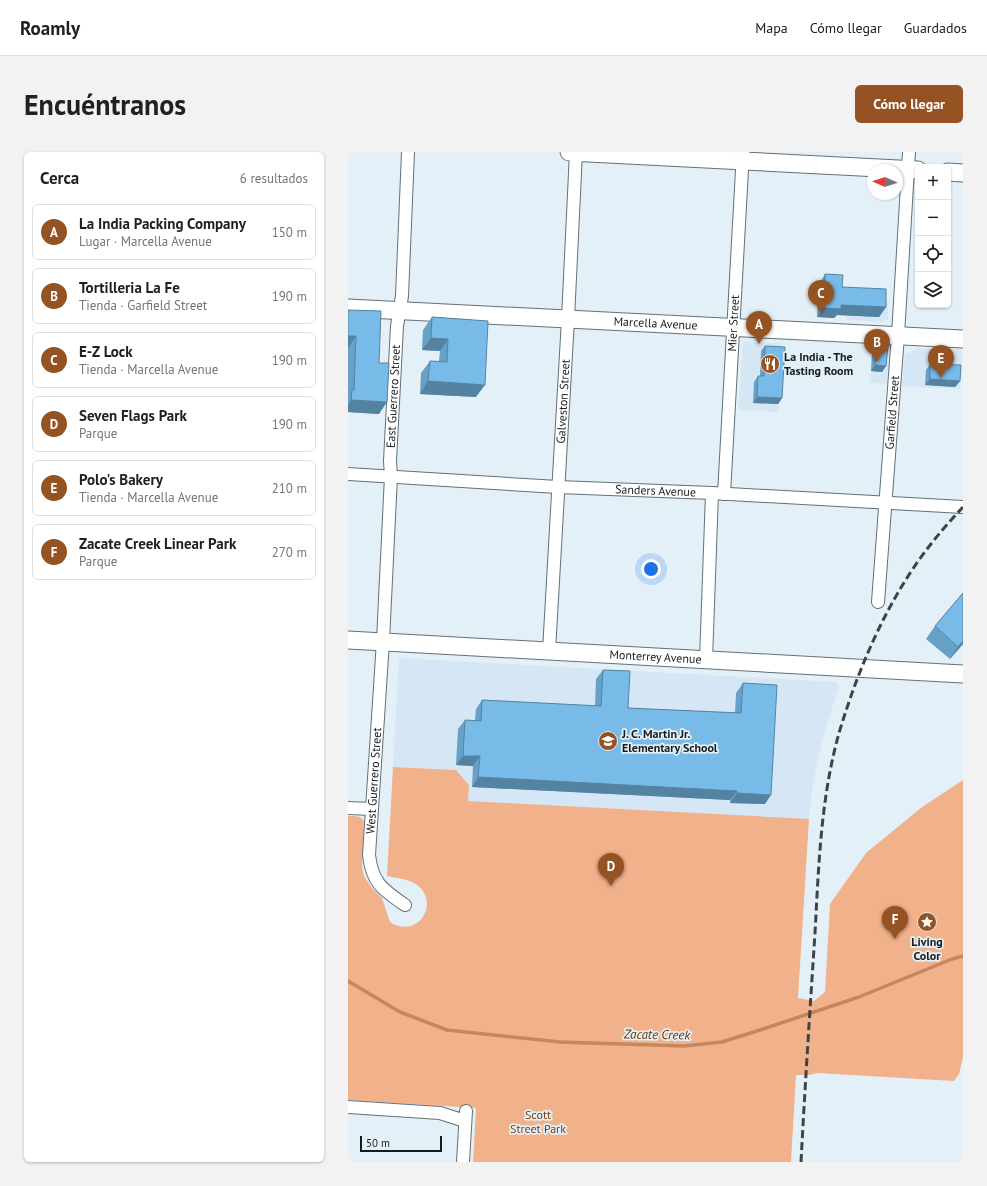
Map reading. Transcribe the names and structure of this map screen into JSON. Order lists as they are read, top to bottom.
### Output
{
  "streets": {
    "street": [
      "Marcella Avenue",
      "Mier Street",
      "East Guerrero Street",
      "Galveston Street",
      "Garfield Street",
      "Sanders Avenue",
      "Monterrey Avenue",
      "West Guerrero Street"
    ]
  },
  "crossings": [
    ["Marcella Avenue", "Mier Street"],
    ["Marcella Avenue", "East Guerrero Street"],
    ["Marcella Avenue", "Galveston Street"],
    ["Marcella Avenue", "Garfield Street"],
    ["Mier Street", "Sanders Avenue"],
    ["Mier Street", "Monterrey Avenue"],
    ["East Guerrero Street", "Sanders Avenue"],
    ["East Guerrero Street", "Monterrey Avenue"],
    ["East Guerrero Street", "West Guerrero Street"],
    ["Galveston Street", "Sanders Avenue"],
    ["Galveston Street", "Monterrey Avenue"],
    ["Garfield Street", "Sanders Avenue"],
    ["Monterrey Avenue", "West Guerrero Street"]
  ],
  "water": ["Zacate Creek"],
  "parks": ["Scott Street Park"],
  "places": {
    "restaurant": ["La India - The Tasting Room"],
    "school or university": ["J. C. Martin Jr. Elementary School"],
    "place": ["Living Color"]
  },
  "scale_bar": "50 m",
  "north": "left",
  "page": {
    "header": "Roamly",
    "nav": ["Mapa", "Cómo llegar", "Guardados"],
    "buttons": "Cómo llegar",
    "title": "Encuéntranos",
    "heading": ["Cerca", "6 resultados"],
    "map_buttons": ["+", "−"],
    "list": [
      {
        "mark": "A",
        "name": "La India Packing Company",
        "note": "Lugar · Marcella Avenue",
        "value": "150 m"
      },
      {
        "mark": "B",
        "name": "Tortilleria La Fe",
        "note": "Tienda · Garfield Street",
        "value": "190 m"
      },
      {
        "mark": "C",
        "name": "E-Z Lock",
        "note": "Tienda · Marcella Avenue",
        "value": "190 m"
      },
      {
        "mark": "D",
        "name": "Seven Flags Park",
        "note": "Parque",
        "value": "190 m"
      },
      {
        "mark": "E",
        "name": "Polo's Bakery",
        "note": "Tienda · Marcella Avenue",
        "value": "210 m"
      },
      {
        "mark": "F",
        "name": "Zacate Creek Linear Park",
        "note": "Parque",
        "value": "270 m"
      }
    ],
    "pins": [
      "C",
      "A",
      "B",
      "E",
      "D",
      "F"
    ],
    "scale": "50 m"
  }
}
